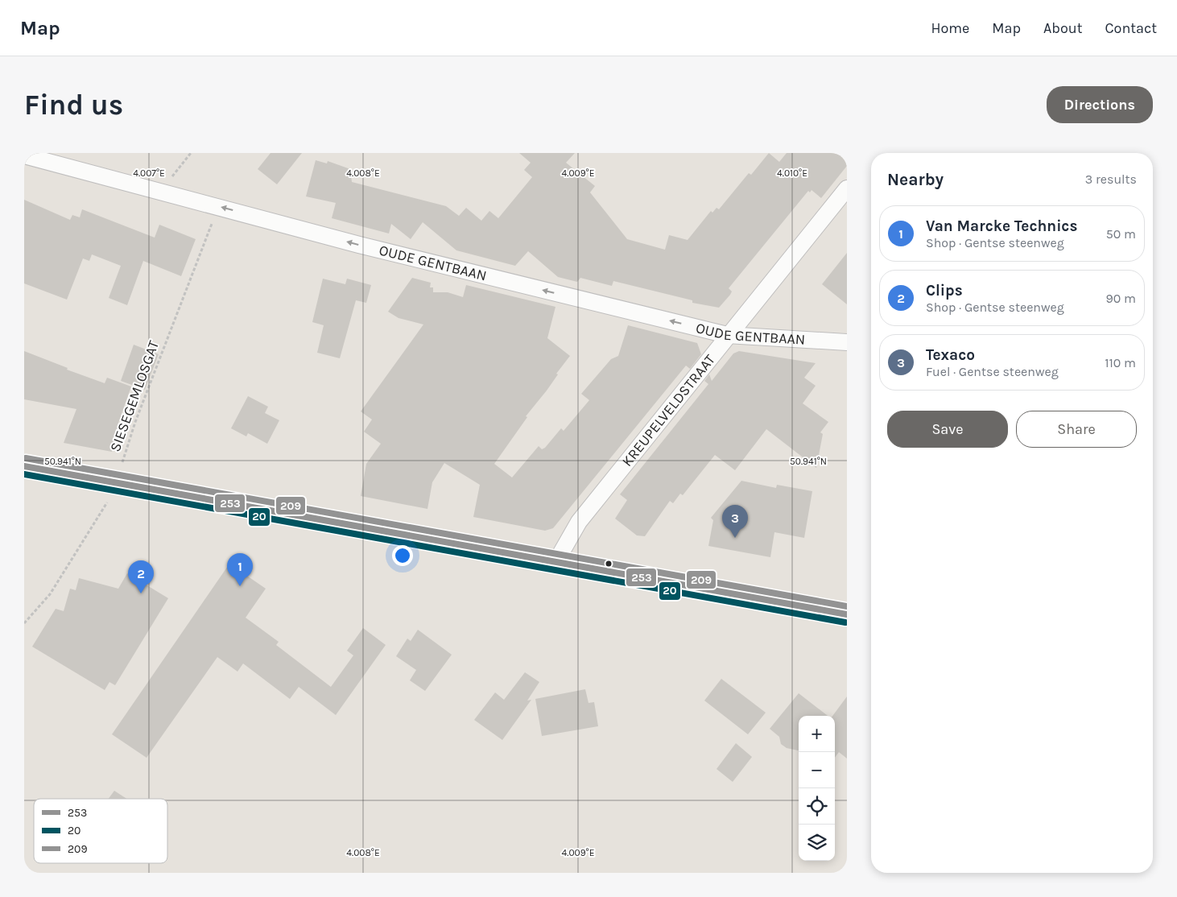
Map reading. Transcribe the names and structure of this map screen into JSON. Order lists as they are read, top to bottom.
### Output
{
  "streets": {
    "street": ["OUDE GENTBAAN", "KREUPELVELDSTRAAT"],
    "path": ["SIESEGEMLOSGAT"]
  },
  "crossings": [
    ["OUDE GENTBAAN", "SIESEGEMLOSGAT"],
    ["OUDE GENTBAAN", "KREUPELVELDSTRAAT"]
  ],
  "one_way": ["OUDE GENTBAAN"],
  "lines": ["transit line 209", "transit line 253", "transit line 20"],
  "legend": ["253", "20", "209"],
  "page": {
    "header": "Map",
    "nav": [
      "Home",
      "Map",
      "About",
      "Contact"
    ],
    "buttons": [
      "Directions",
      ["Save", "Share"]
    ],
    "title": "Find us",
    "heading": ["Nearby", "3 results"],
    "list": [
      {
        "mark": "1",
        "name": "Van Marcke Technics",
        "note": "Shop · Gentse steenweg",
        "value": "50 m"
      },
      {
        "mark": "2",
        "name": "Clips",
        "note": "Shop · Gentse steenweg",
        "value": "90 m"
      },
      {
        "mark": "3",
        "name": "Texaco",
        "note": "Fuel · Gentse steenweg",
        "value": "110 m"
      }
    ],
    "pins": ["3", "1", "2"],
    "map_buttons": ["+", "−"]
  },
  "coordinates": [
    "4.007°E",
    "4.008°E",
    "4.009°E",
    "4.010°E",
    "50.941°N"
  ]
}
